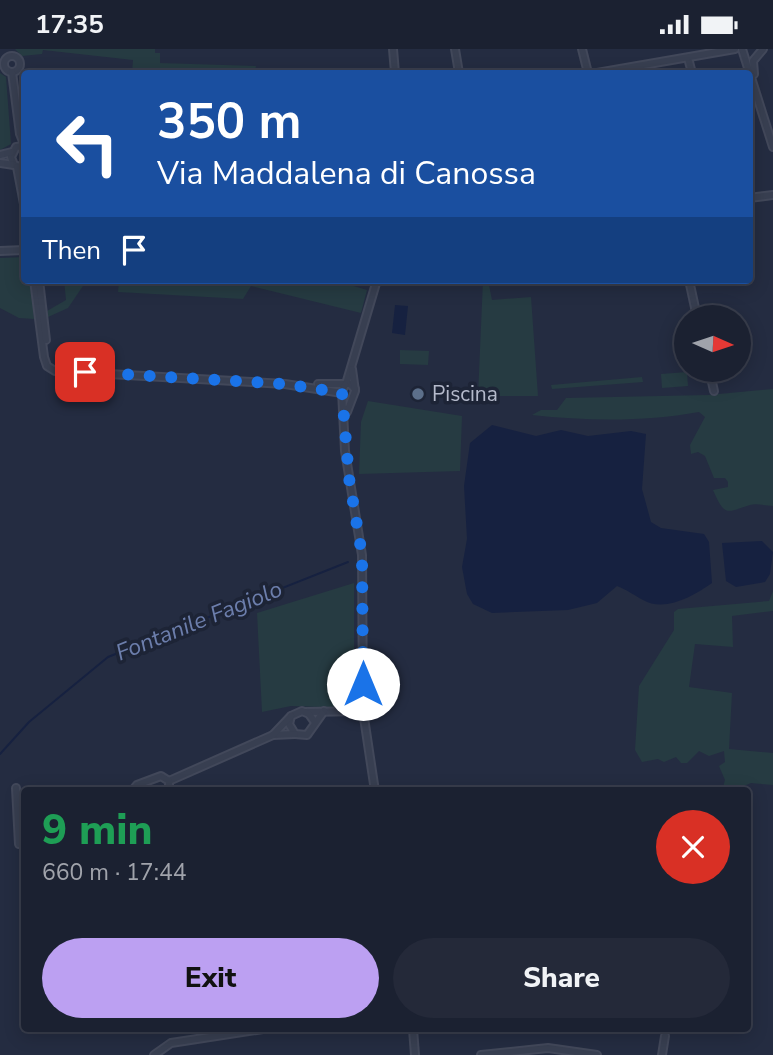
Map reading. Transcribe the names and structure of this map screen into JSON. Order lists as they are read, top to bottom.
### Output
{
  "water": ["Fontanile Fagiolo"],
  "places": ["Piscina"],
  "north": "right",
  "page": {
    "status": "17:35",
    "turn": ["350 m", "Via Maddalena di Canossa"],
    "then": "Then",
    "heading": ["9 min", "660 m · 17:44"],
    "buttons": ["Exit", "Share"]
  }
}
